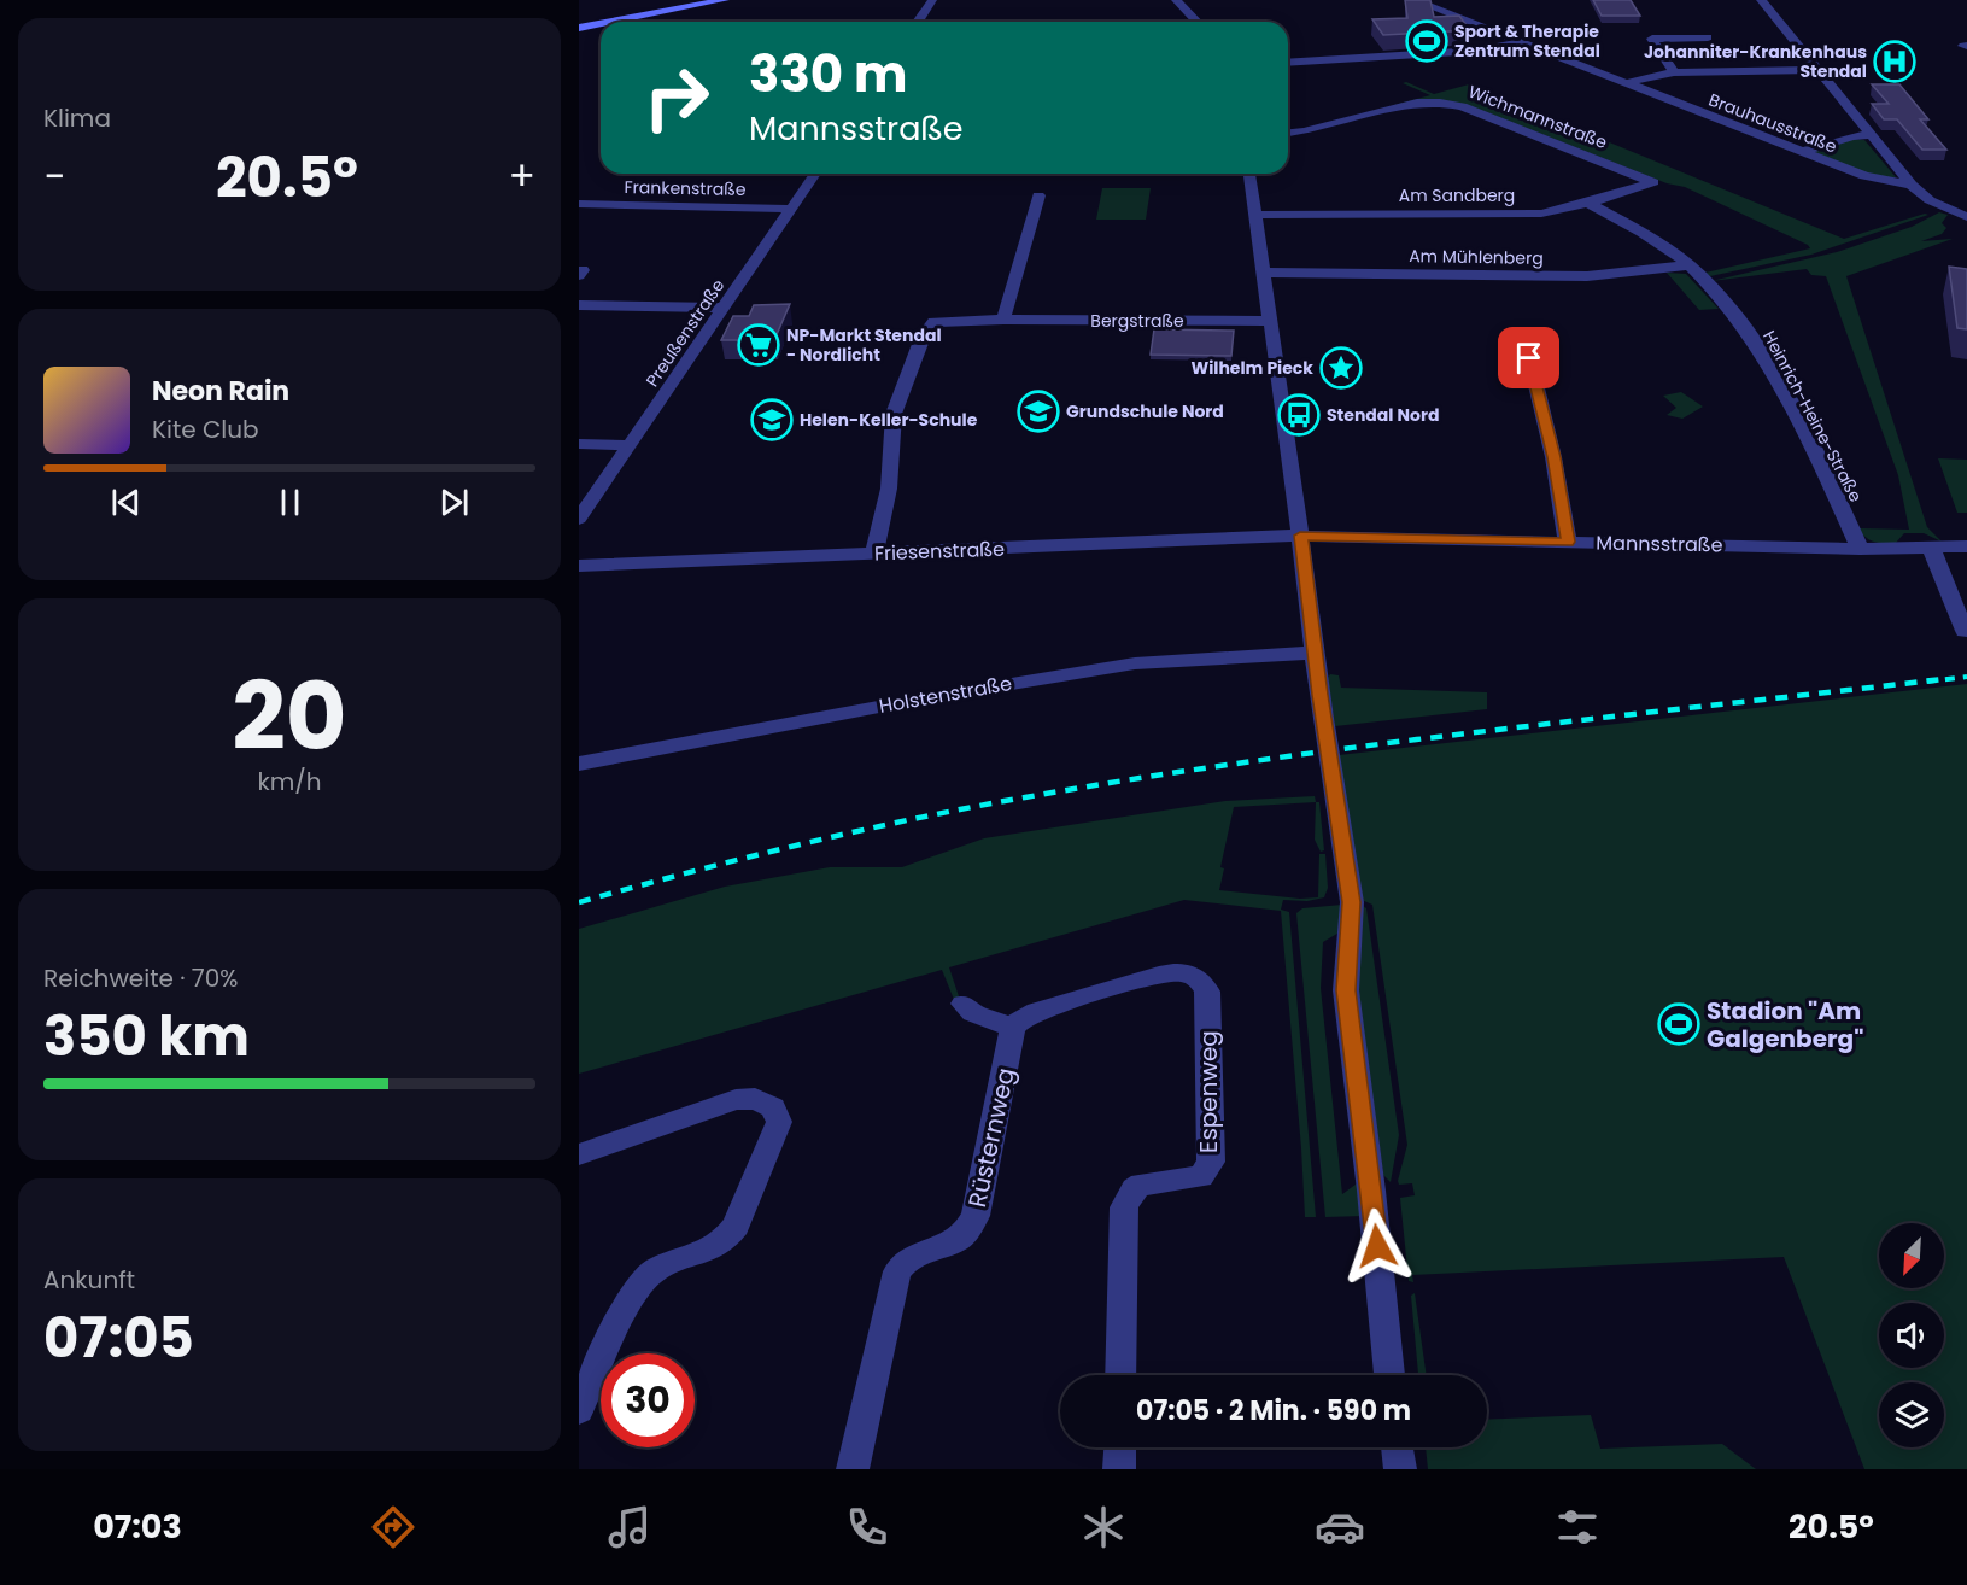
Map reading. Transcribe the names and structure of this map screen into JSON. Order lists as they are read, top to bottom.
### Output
{
  "streets": {
    "street": [
      "Wichmannstraße",
      "Brauhausstraße",
      "Frankenstraße",
      "Am Sandberg",
      "Am Mühlenberg",
      "Bergstraße",
      "Preußenstraße",
      "Heinrich-Heine-Straße",
      "Mannsstraße",
      "Friesenstraße",
      "Holstenstraße",
      "Espenweg",
      "Rüsternweg"
    ]
  },
  "crossings": [
    ["Wichmannstraße", "Am Sandberg"],
    ["Frankenstraße", "Preußenstraße"],
    ["Am Sandberg", "Heinrich-Heine-Straße"],
    ["Am Mühlenberg", "Heinrich-Heine-Straße"],
    ["Bergstraße", "Friesenstraße"],
    ["Heinrich-Heine-Straße", "Mannsstraße"],
    ["Mannsstraße", "Friesenstraße"],
    ["Espenweg", "Rüsternweg"]
  ],
  "places": {
    "sports": ["Sport & Therapie Zentrum Stendal", "Stadion \"Am Galgenberg\""],
    "hospital": ["Johanniter-Krankenhaus Stendal"],
    "supermarket": ["NP-Markt Stendal - Nordlicht"],
    "place": ["Wilhelm Pieck"],
    "school or university": ["Grundschule Nord", "Helen-Keller-Schule"],
    "bus stop": ["Stendal Nord"]
  },
  "north": "bottom left",
  "page": {
    "tile": [
      "Klima",
      ["20", "km/h"],
      ["Reichweite · 70%", "350 km"],
      ["Ankunft", "07:05"]
    ],
    "turn": ["330 m", "Mannsstraße"],
    "heat": ["−", "20.5°", "+"],
    "song": ["Neon Rain", "Kite Club"],
    "limit": "30",
    "trip": "07:05 · 2 Min. · 590 m",
    "tabs": ["07:03", "20.5°"]
  }
}
